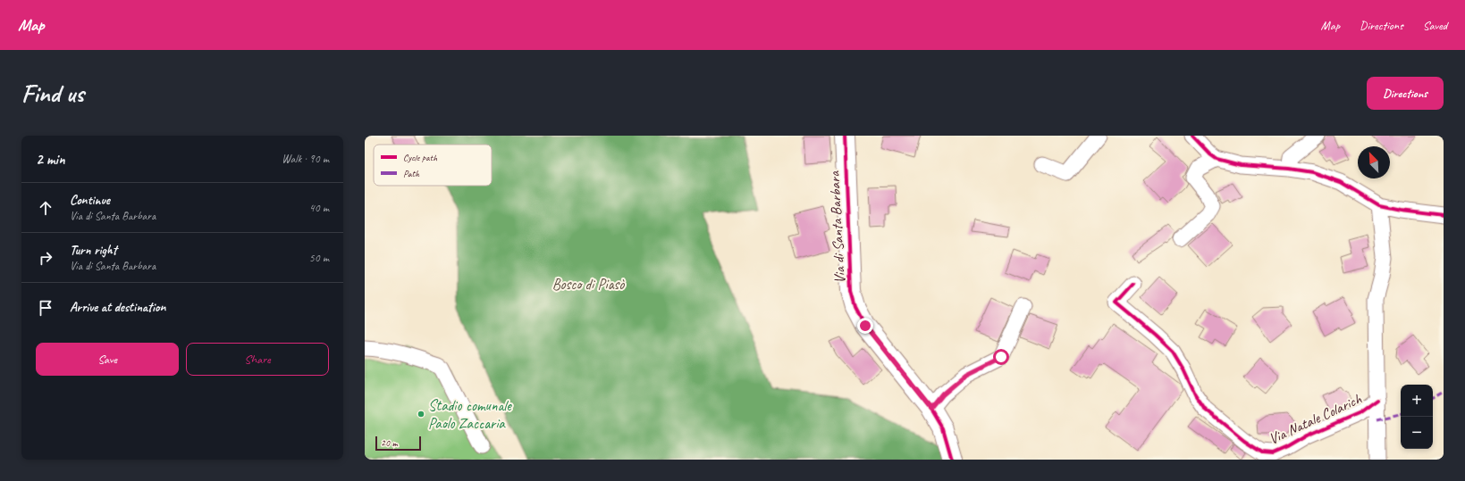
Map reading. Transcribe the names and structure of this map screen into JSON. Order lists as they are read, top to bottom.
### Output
{
  "streets": {
    "street": ["Via di Santa Barbara", "Via Natale Colarich"]
  },
  "parks": ["Bosco di Piasò"],
  "places": ["Stadio comunale Paolo Zaccaria"],
  "legend": ["Cycle path", "Path"],
  "scale_bar": "20 m",
  "north": "top left",
  "page": {
    "header": "Map",
    "nav": ["Map", "Directions", "Saved"],
    "buttons": [
      "Directions",
      ["Save", "Share"]
    ],
    "title": "Find us",
    "heading": ["2 min", "Walk · 90 m"],
    "list": [
      ["Continue", "Via di Santa Barbara", "40 m"],
      ["Turn right", "Via di Santa Barbara", "50 m"],
      "Arrive at destination"
    ],
    "map_buttons": ["+", "−"],
    "scale": "20 m"
  }
}
